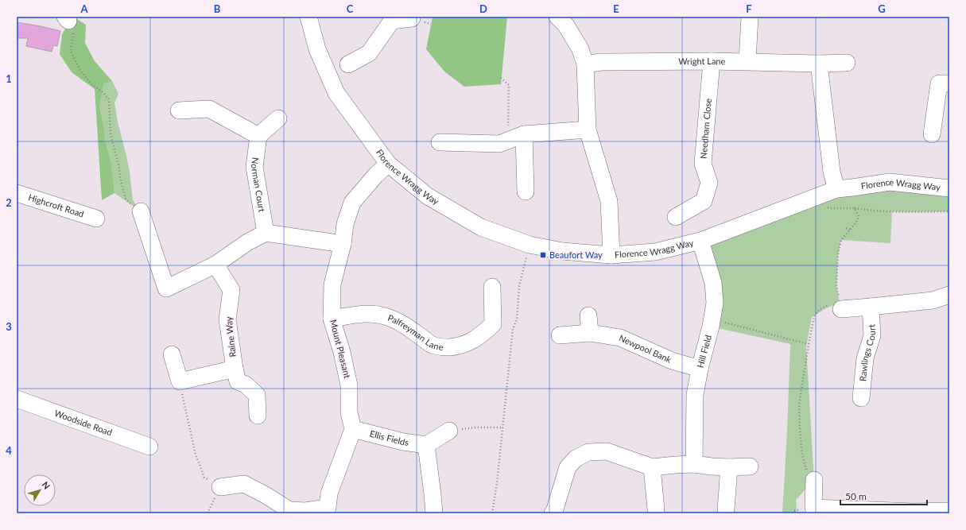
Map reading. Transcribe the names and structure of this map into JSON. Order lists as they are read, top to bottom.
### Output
{
  "streets": {
    "street": [
      "Wright Lane",
      "Needham Close",
      "Florence Wragg Way",
      "Norman Court",
      "Highcroft Road",
      "Palfreyman Lane",
      "Raine Way",
      "Mount Pleasant",
      "Newpool Bank",
      "Hill Field",
      "Rawlings Court",
      "Woodside Road",
      "Ellis Fields"
    ]
  },
  "crossings": [
    ["Wright Lane", "Needham Close"],
    ["Florence Wragg Way", "Mount Pleasant"],
    ["Florence Wragg Way", "Hill Field"],
    ["Palfreyman Lane", "Mount Pleasant"],
    ["Mount Pleasant", "Ellis Fields"],
    ["Newpool Bank", "Hill Field"]
  ],
  "places": {
    "transit": ["Beaufort Way"]
  },
  "scale_bar": "50 m",
  "north": "top right",
  "grid": {
    "columns": [
      "A",
      "B",
      "C",
      "D",
      "E",
      "F",
      "G"
    ],
    "rows": [
      "1",
      "2",
      "3",
      "4"
    ]
  }
}
